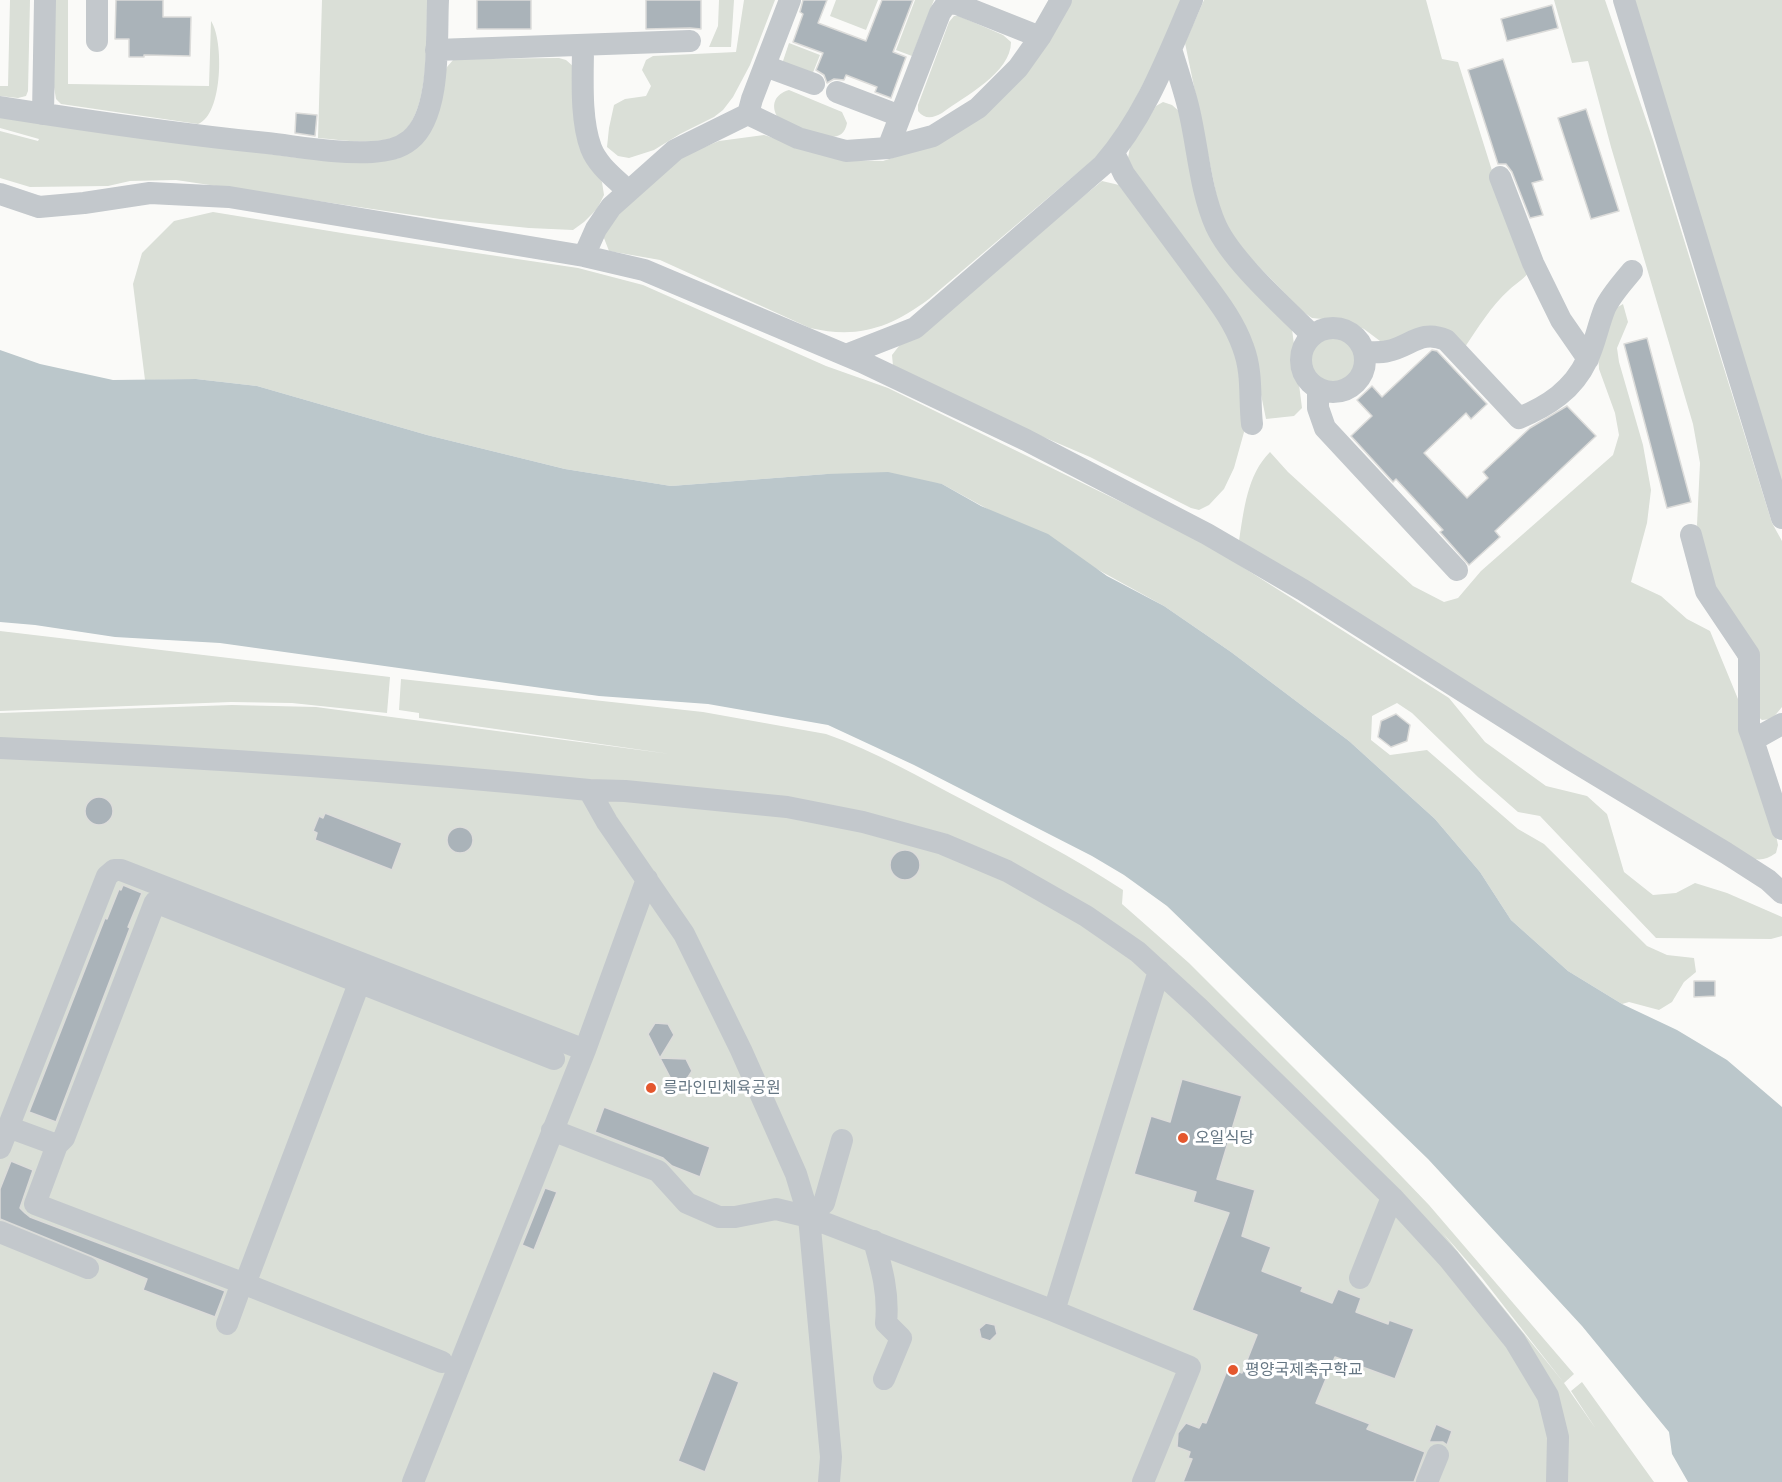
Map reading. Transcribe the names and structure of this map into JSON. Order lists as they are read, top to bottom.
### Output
{
  "places": ["릉라인민체육공원", "오일식당", "평양국제축구학교"]
}
